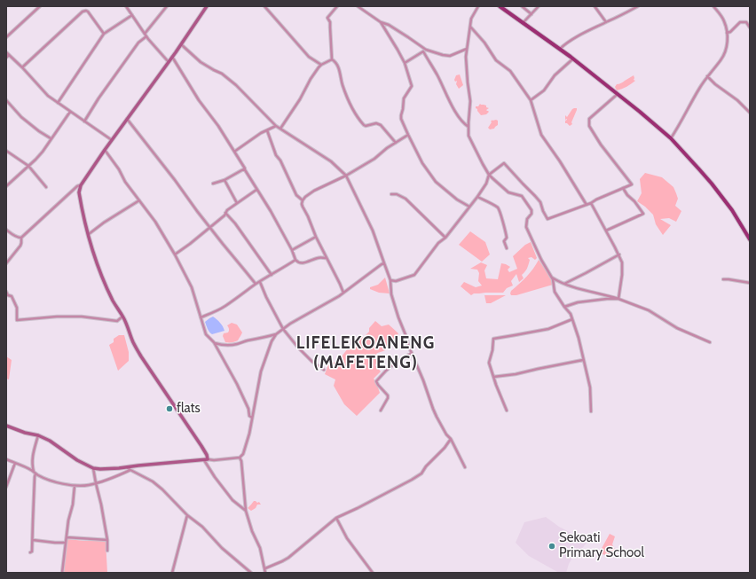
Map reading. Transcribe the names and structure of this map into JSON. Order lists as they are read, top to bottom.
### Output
{
  "districts": ["LIFELEKOANENG (MAFETENG)"],
  "places": ["flats", "Sekoati Primary School"]
}
